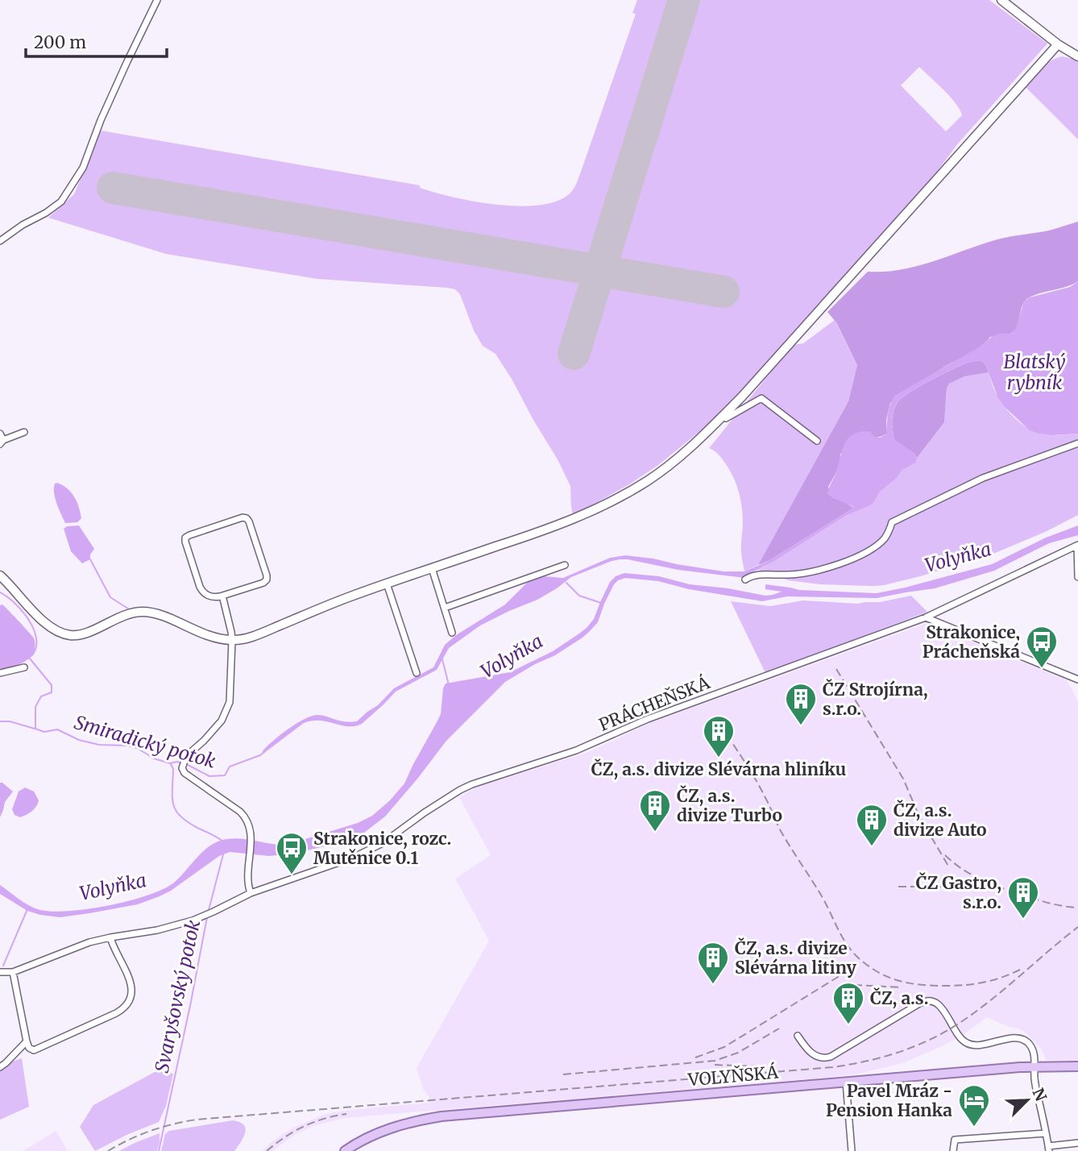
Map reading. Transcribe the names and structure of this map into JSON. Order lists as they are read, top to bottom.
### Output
{
  "streets": {
    "main road": ["VOLYŇSKÁ"],
    "street": ["PRÁCHEŇSKÁ"]
  },
  "water": [
    "Blatský rybník",
    "Volyňka",
    "Smiradický potok",
    "Svaryšovský potok"
  ],
  "places": {
    "bus stop": ["Strakonice, Prácheňská", "Strakonice, rozc. Mutěnice 0.1"],
    "building": [
      "ČZ Strojírna, s.r.o.",
      "ČZ, a.s. divize Slévárna hliníku",
      "ČZ, a.s. divize Turbo",
      "ČZ, a.s. divize Auto",
      "ČZ Gastro, s.r.o.",
      "ČZ, a.s. divize Slévárna litiny",
      "ČZ, a.s."
    ],
    "hotel": ["Pavel Mráz - Pension Hanka"]
  },
  "scale_bar": "200 m",
  "north": "top right"
}
